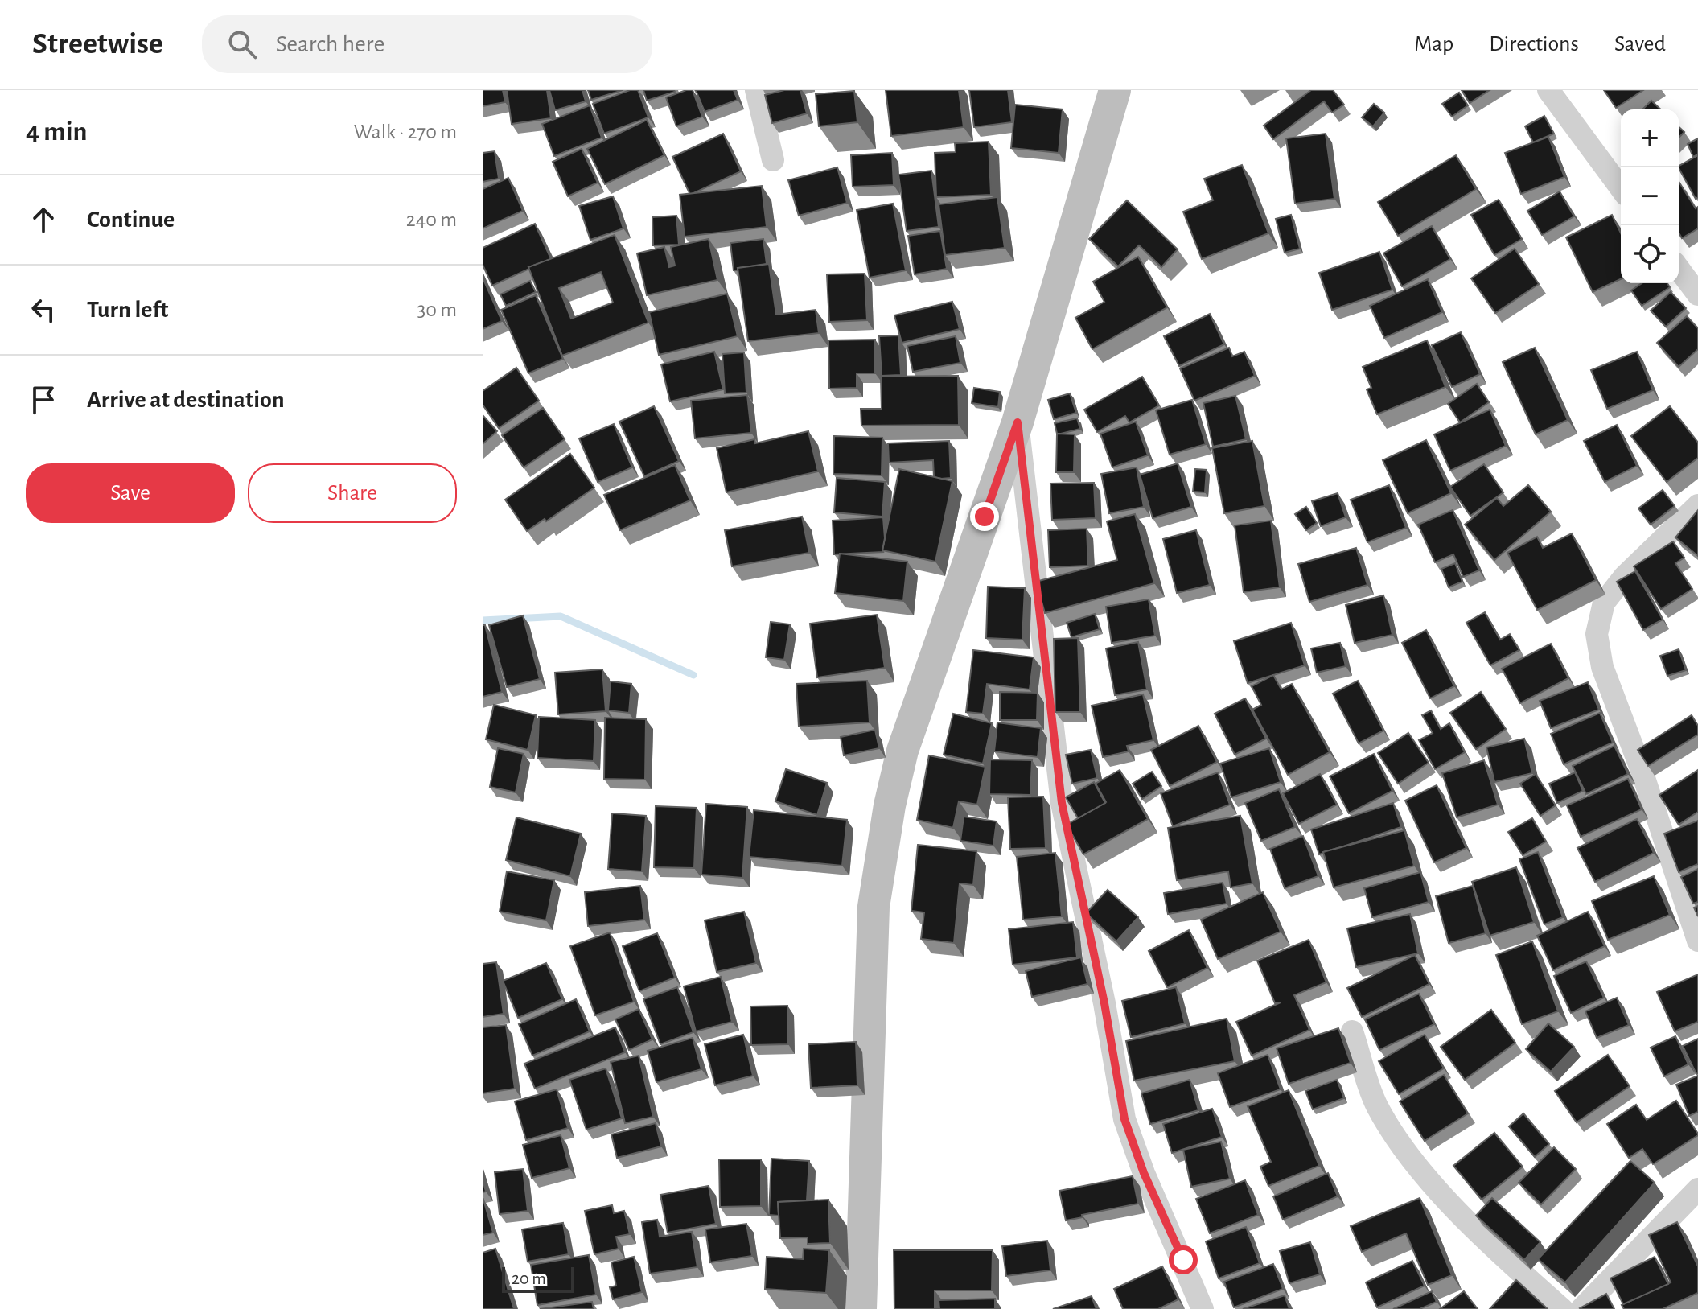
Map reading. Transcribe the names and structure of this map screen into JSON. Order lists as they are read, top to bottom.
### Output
{
  "scale_bar": "20 m",
  "page": {
    "header": "Streetwise",
    "search": "Search here",
    "nav": ["Map", "Directions", "Saved"],
    "heading": ["4 min", "Walk · 270 m"],
    "map_buttons": ["+", "−"],
    "list": [
      ["Continue", "240 m"],
      ["Turn left", "30 m"],
      "Arrive at destination"
    ],
    "buttons": ["Save", "Share"],
    "scale": "20 m"
  }
}
